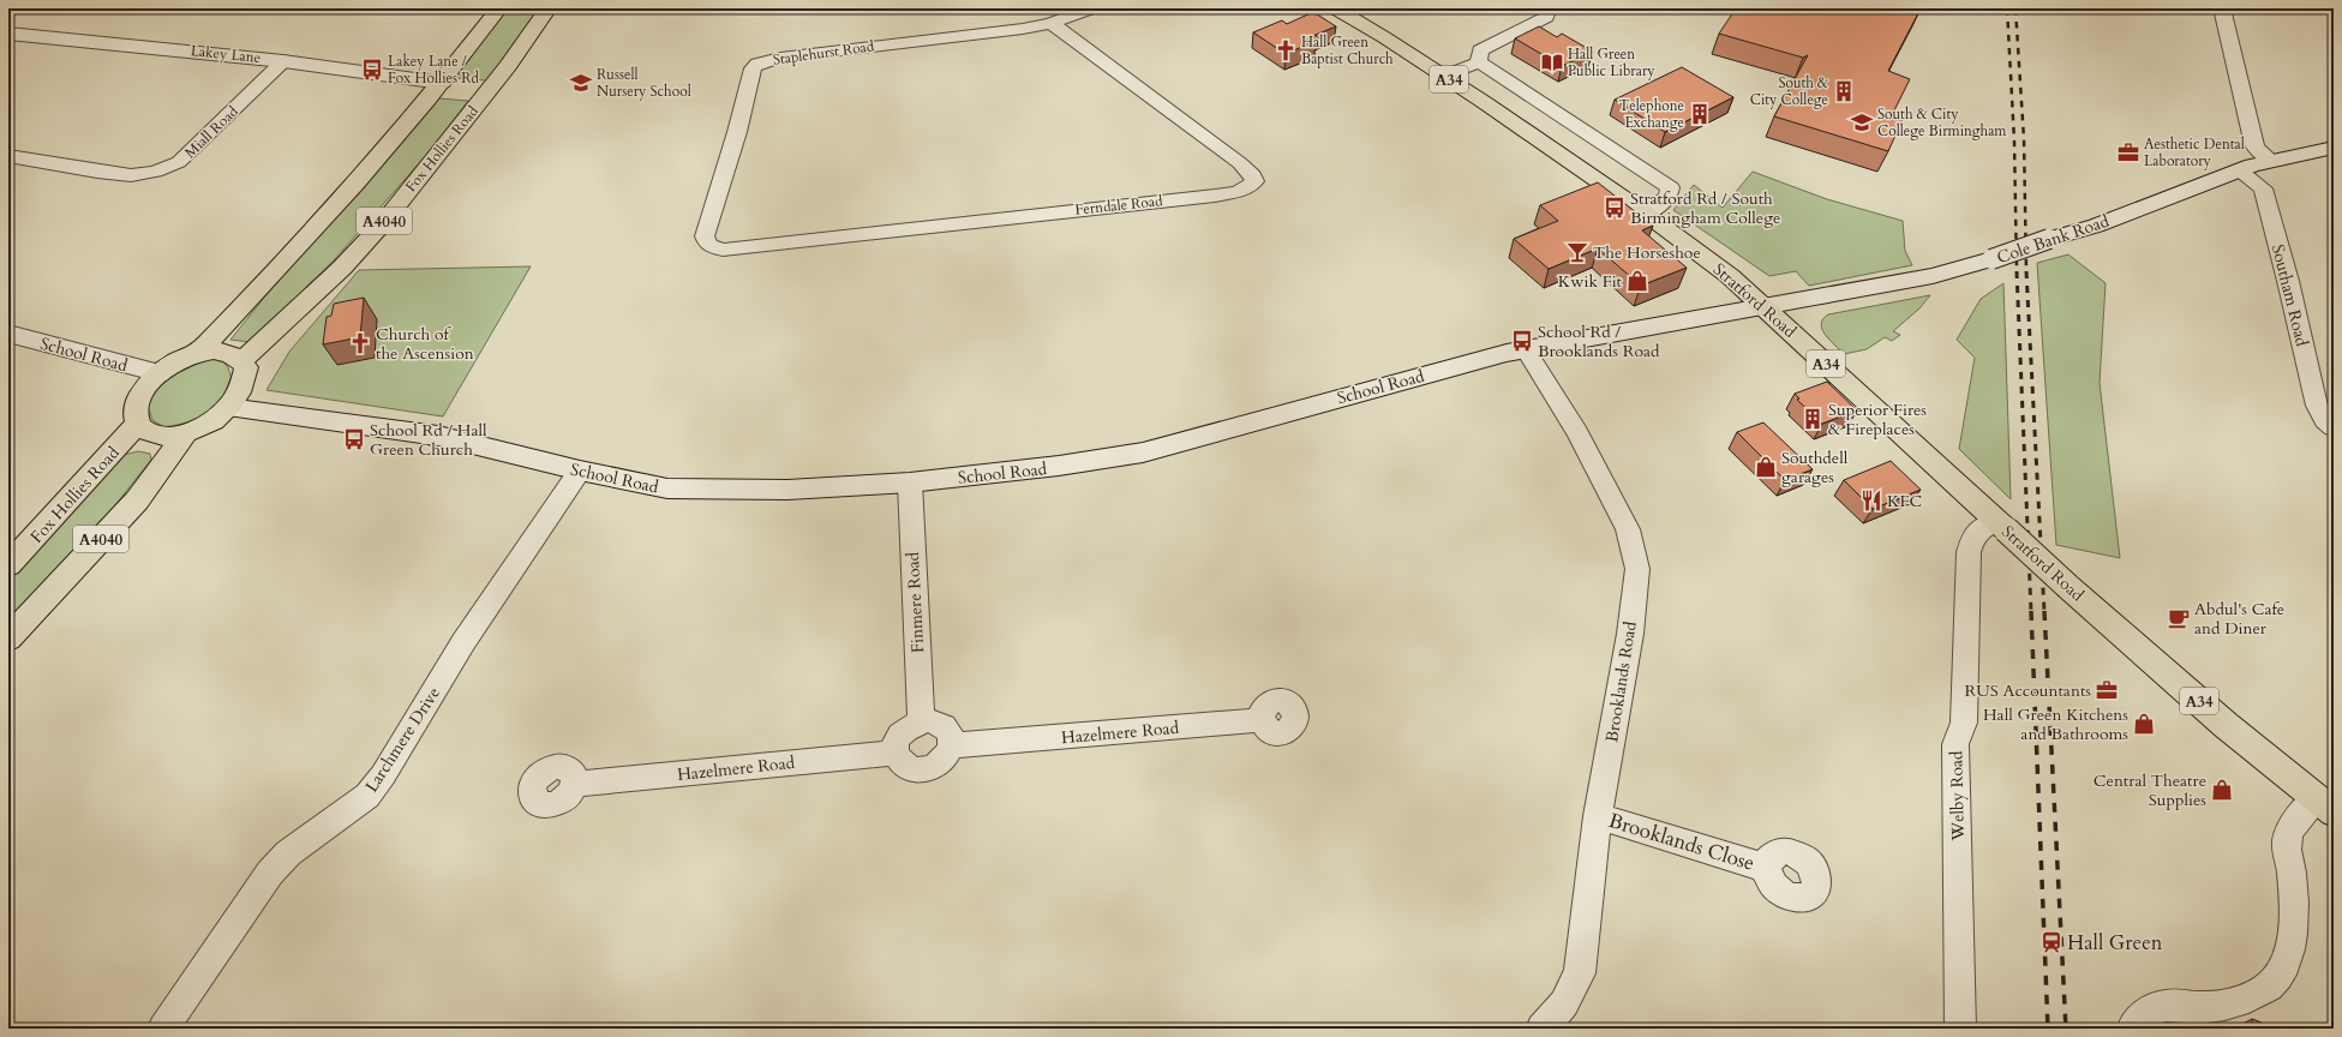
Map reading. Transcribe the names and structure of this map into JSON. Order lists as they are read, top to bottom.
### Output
{
  "streets": {
    "main road": [
      "Lakey Lane",
      "A34",
      "Fox Hollies Road",
      "A4040",
      "Cole Bank Road",
      "Stratford Road",
      "School Road"
    ],
    "street": [
      "Staplehurst Road",
      "Miall Road",
      "Ferndale Road",
      "Southam Road",
      "Finmere Road",
      "Brooklands Road",
      "Hazelmere Road",
      "Larchmere Drive",
      "Welby Road",
      "Brooklands Close"
    ]
  },
  "crossings": [
    ["Staplehurst Road", "Ferndale Road"],
    ["Lakey Lane", "Miall Road"],
    ["Lakey Lane", "A4040"],
    ["Fox Hollies Road", "A4040"],
    ["Fox Hollies Road", "School Road"],
    ["A4040", "School Road"],
    ["Cole Bank Road", "Southam Road"],
    ["Cole Bank Road", "Stratford Road"],
    ["Cole Bank Road", "School Road"],
    ["Stratford Road", "School Road"],
    ["Stratford Road", "Welby Road"],
    ["School Road", "Finmere Road"],
    ["School Road", "Brooklands Road"],
    ["School Road", "Larchmere Drive"],
    ["Finmere Road", "Hazelmere Road"],
    ["Brooklands Road", "Brooklands Close"]
  ],
  "places": {
    "church": ["Hall Green Baptist Church", "Church of the Ascension"],
    "library": ["Hall Green Public Library"],
    "bus stop": [
      "Lakey Lane / Fox Hollies Rd",
      "Stratford Rd / South Birmingham College",
      "School Rd / Brooklands Road",
      "School Rd / Hall Green Church"
    ],
    "school or university": ["Russell Nursery School", "South & City College Birmingham"],
    "building": ["South & City College", "Telephone Exchange", "Superior Fires & Fireplaces"],
    "office": ["Aesthetic Dental Laboratory", "RUS Accountants"],
    "bar": ["The Horseshoe"],
    "shop": [
      "Kwik Fit",
      "Southdell garages",
      "Hall Green Kitchens and Bathrooms",
      "Central Theatre Supplies"
    ],
    "restaurant": ["KFC"],
    "cafe": ["Abdul's Cafe and Diner"],
    "station": ["Hall Green"]
  }
}
